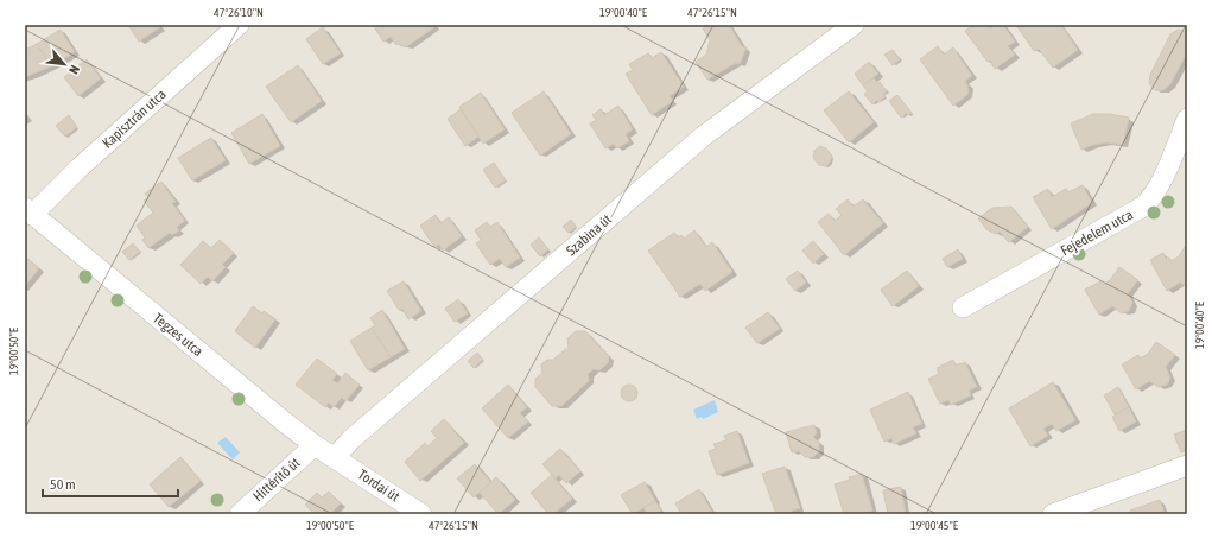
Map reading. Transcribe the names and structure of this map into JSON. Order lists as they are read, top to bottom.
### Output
{
  "streets": {
    "street": [
      "Kapisztrán utca",
      "Fejedelem utca",
      "Szabina út",
      "Tegzes utca",
      "Hittérítő út",
      "Tordai út"
    ]
  },
  "crossings": [
    ["Kapisztrán utca", "Tegzes utca"],
    ["Szabina út", "Tegzes utca"],
    ["Szabina út", "Tordai út"],
    ["Tegzes utca", "Hittérítő út"],
    ["Tegzes utca", "Tordai út"]
  ],
  "scale_bar": "50 m",
  "north": "bottom right",
  "coordinates": [
    "47°26'10\"N",
    "19°00'40\"E",
    "47°26'15\"N",
    "19°00'50\"E",
    "19°00'45\"E"
  ]
}
